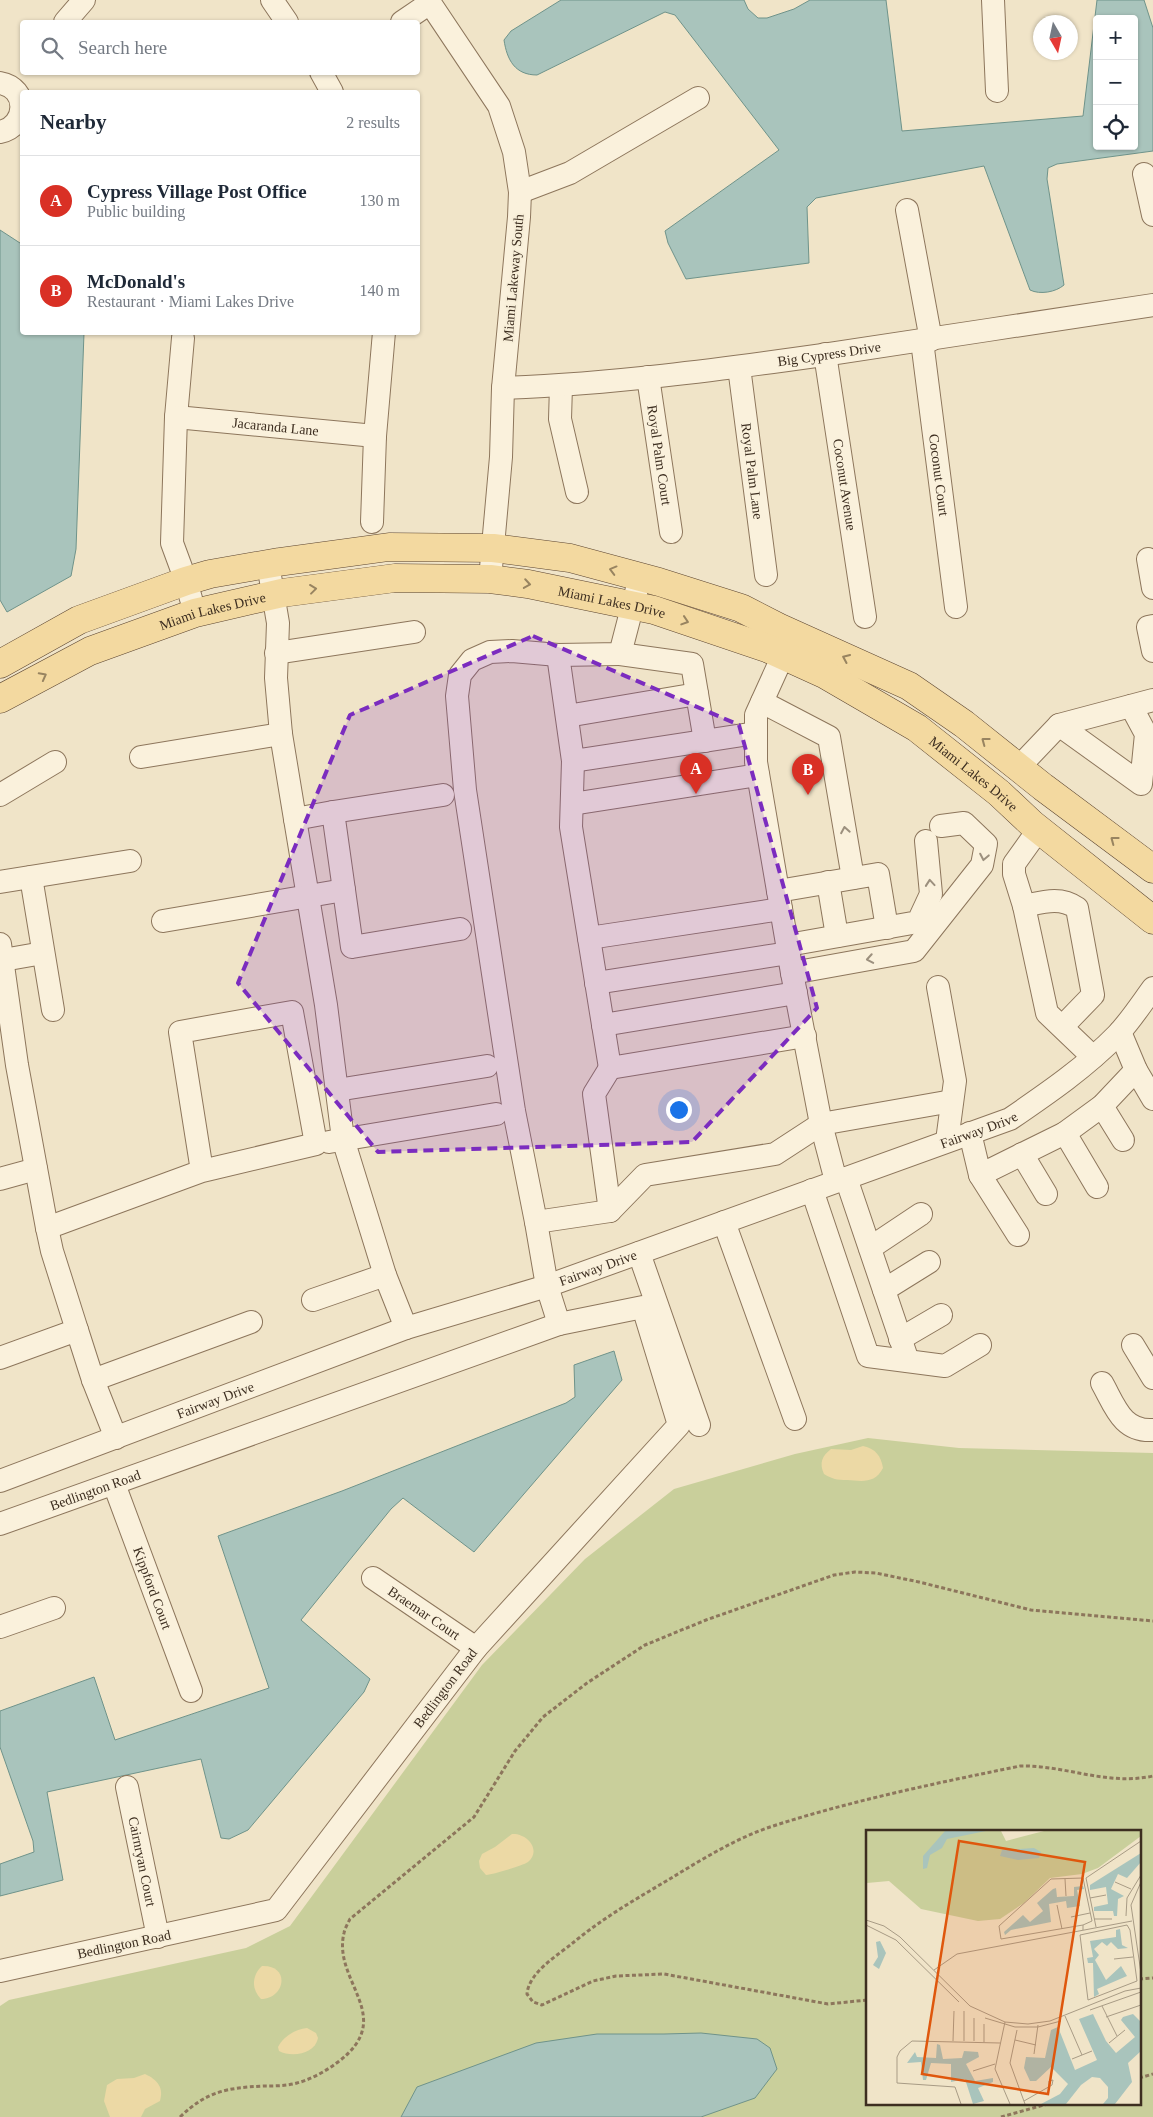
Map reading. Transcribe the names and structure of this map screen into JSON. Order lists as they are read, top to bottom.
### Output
{
  "streets": {
    "main road": ["Miami Lakes Drive"],
    "street": [
      "Miami Lakeway South",
      "Big Cypress Drive",
      "Jacaranda Lane",
      "Royal Palm Court",
      "Royal Palm Lane",
      "Coconut Court",
      "Coconut Avenue",
      "Fairway Drive",
      "Bedlington Road",
      "Kippford Court",
      "Braemar Court",
      "Cairnryan Court"
    ]
  },
  "crossings": [
    ["Miami Lakeway South", "Big Cypress Drive"],
    ["Miami Lakeway South", "Miami Lakes Drive"],
    ["Big Cypress Drive", "Royal Palm Court"],
    ["Big Cypress Drive", "Royal Palm Lane"],
    ["Big Cypress Drive", "Coconut Court"],
    ["Big Cypress Drive", "Coconut Avenue"],
    ["Bedlington Road", "Kippford Court"],
    ["Bedlington Road", "Braemar Court"],
    ["Bedlington Road", "Cairnryan Court"]
  ],
  "north": "bottom",
  "page": {
    "map_buttons": ["+", "−"],
    "search": "Search here",
    "heading": ["Nearby", "2 results"],
    "list": [
      {
        "mark": "A",
        "name": "Cypress Village Post Office",
        "note": "Public building",
        "value": "130 m"
      },
      {
        "mark": "B",
        "name": "McDonald's",
        "note": "Restaurant · Miami Lakes Drive",
        "value": "140 m"
      }
    ],
    "pins": ["A", "B"]
  }
}
